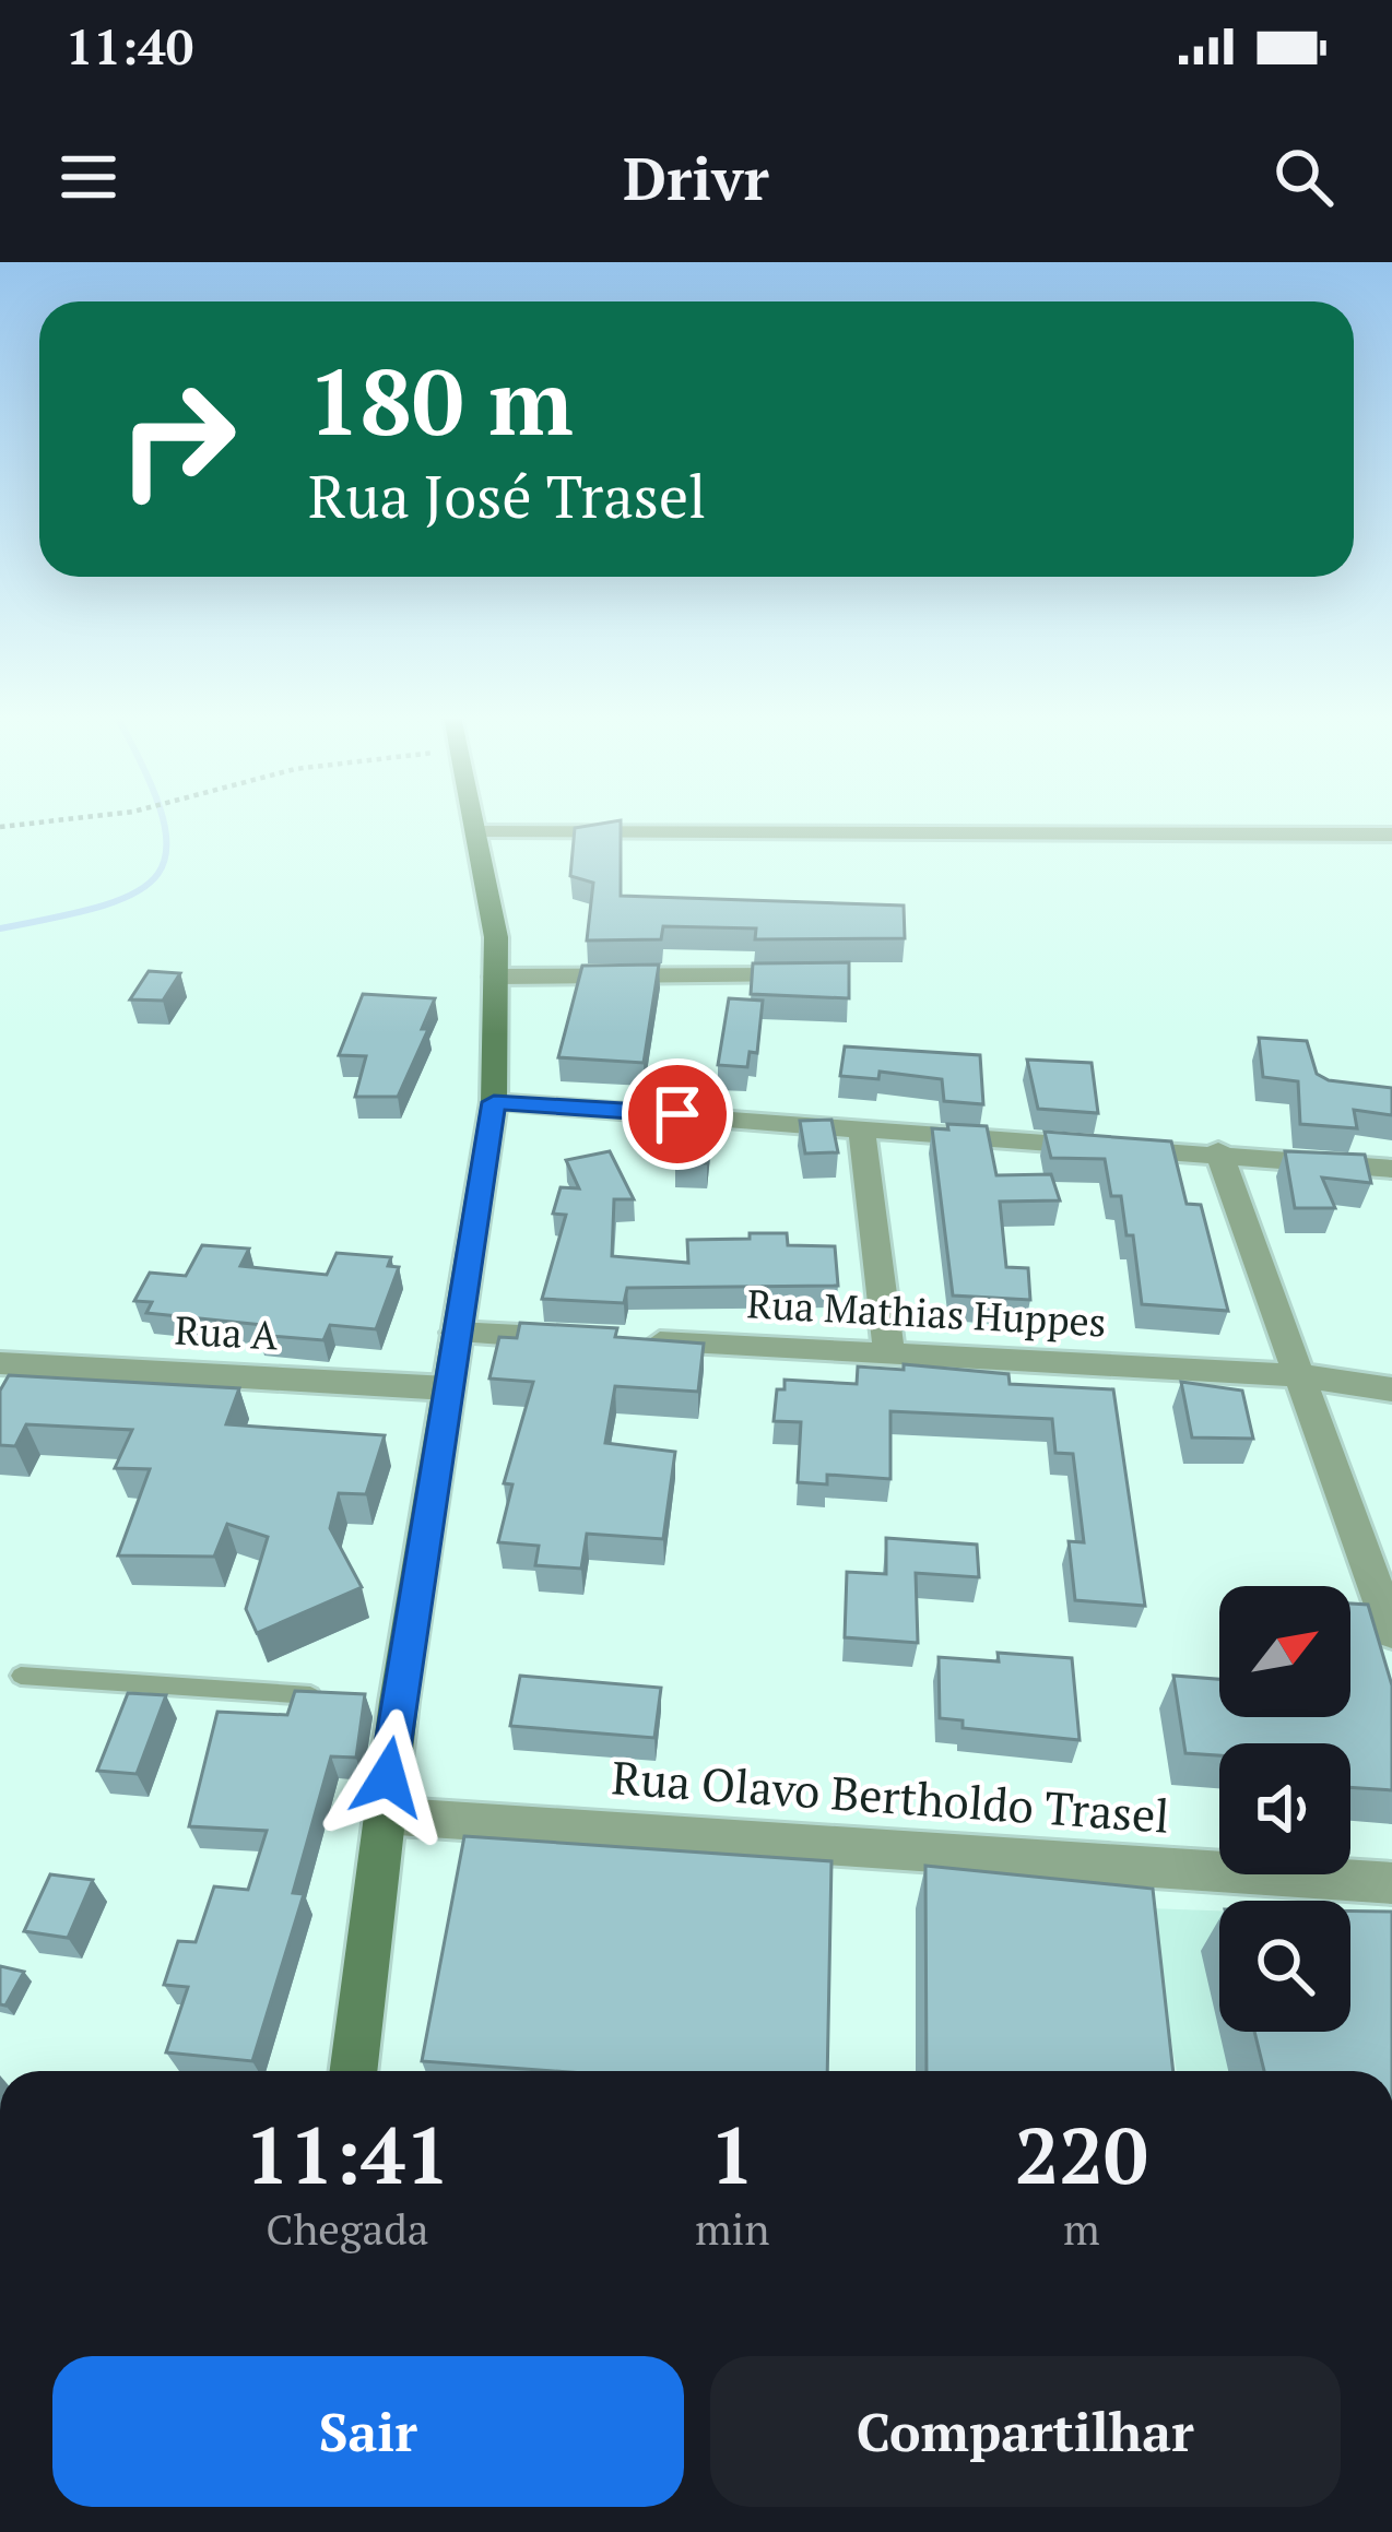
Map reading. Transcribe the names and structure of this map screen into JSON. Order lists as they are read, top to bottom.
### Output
{
  "streets": {
    "street": ["Rua Mathias Huppes", "Rua A", "Rua Olavo Bertholdo Trasel"]
  },
  "north": "top right",
  "page": {
    "status": "11:40",
    "header": "Drivr",
    "turn": ["180 m", "Rua José Trasel"],
    "eta": [
      "11:41",
      "Chegada",
      "1",
      "min",
      "220",
      "m"
    ],
    "buttons": ["Sair", "Compartilhar"]
  }
}
